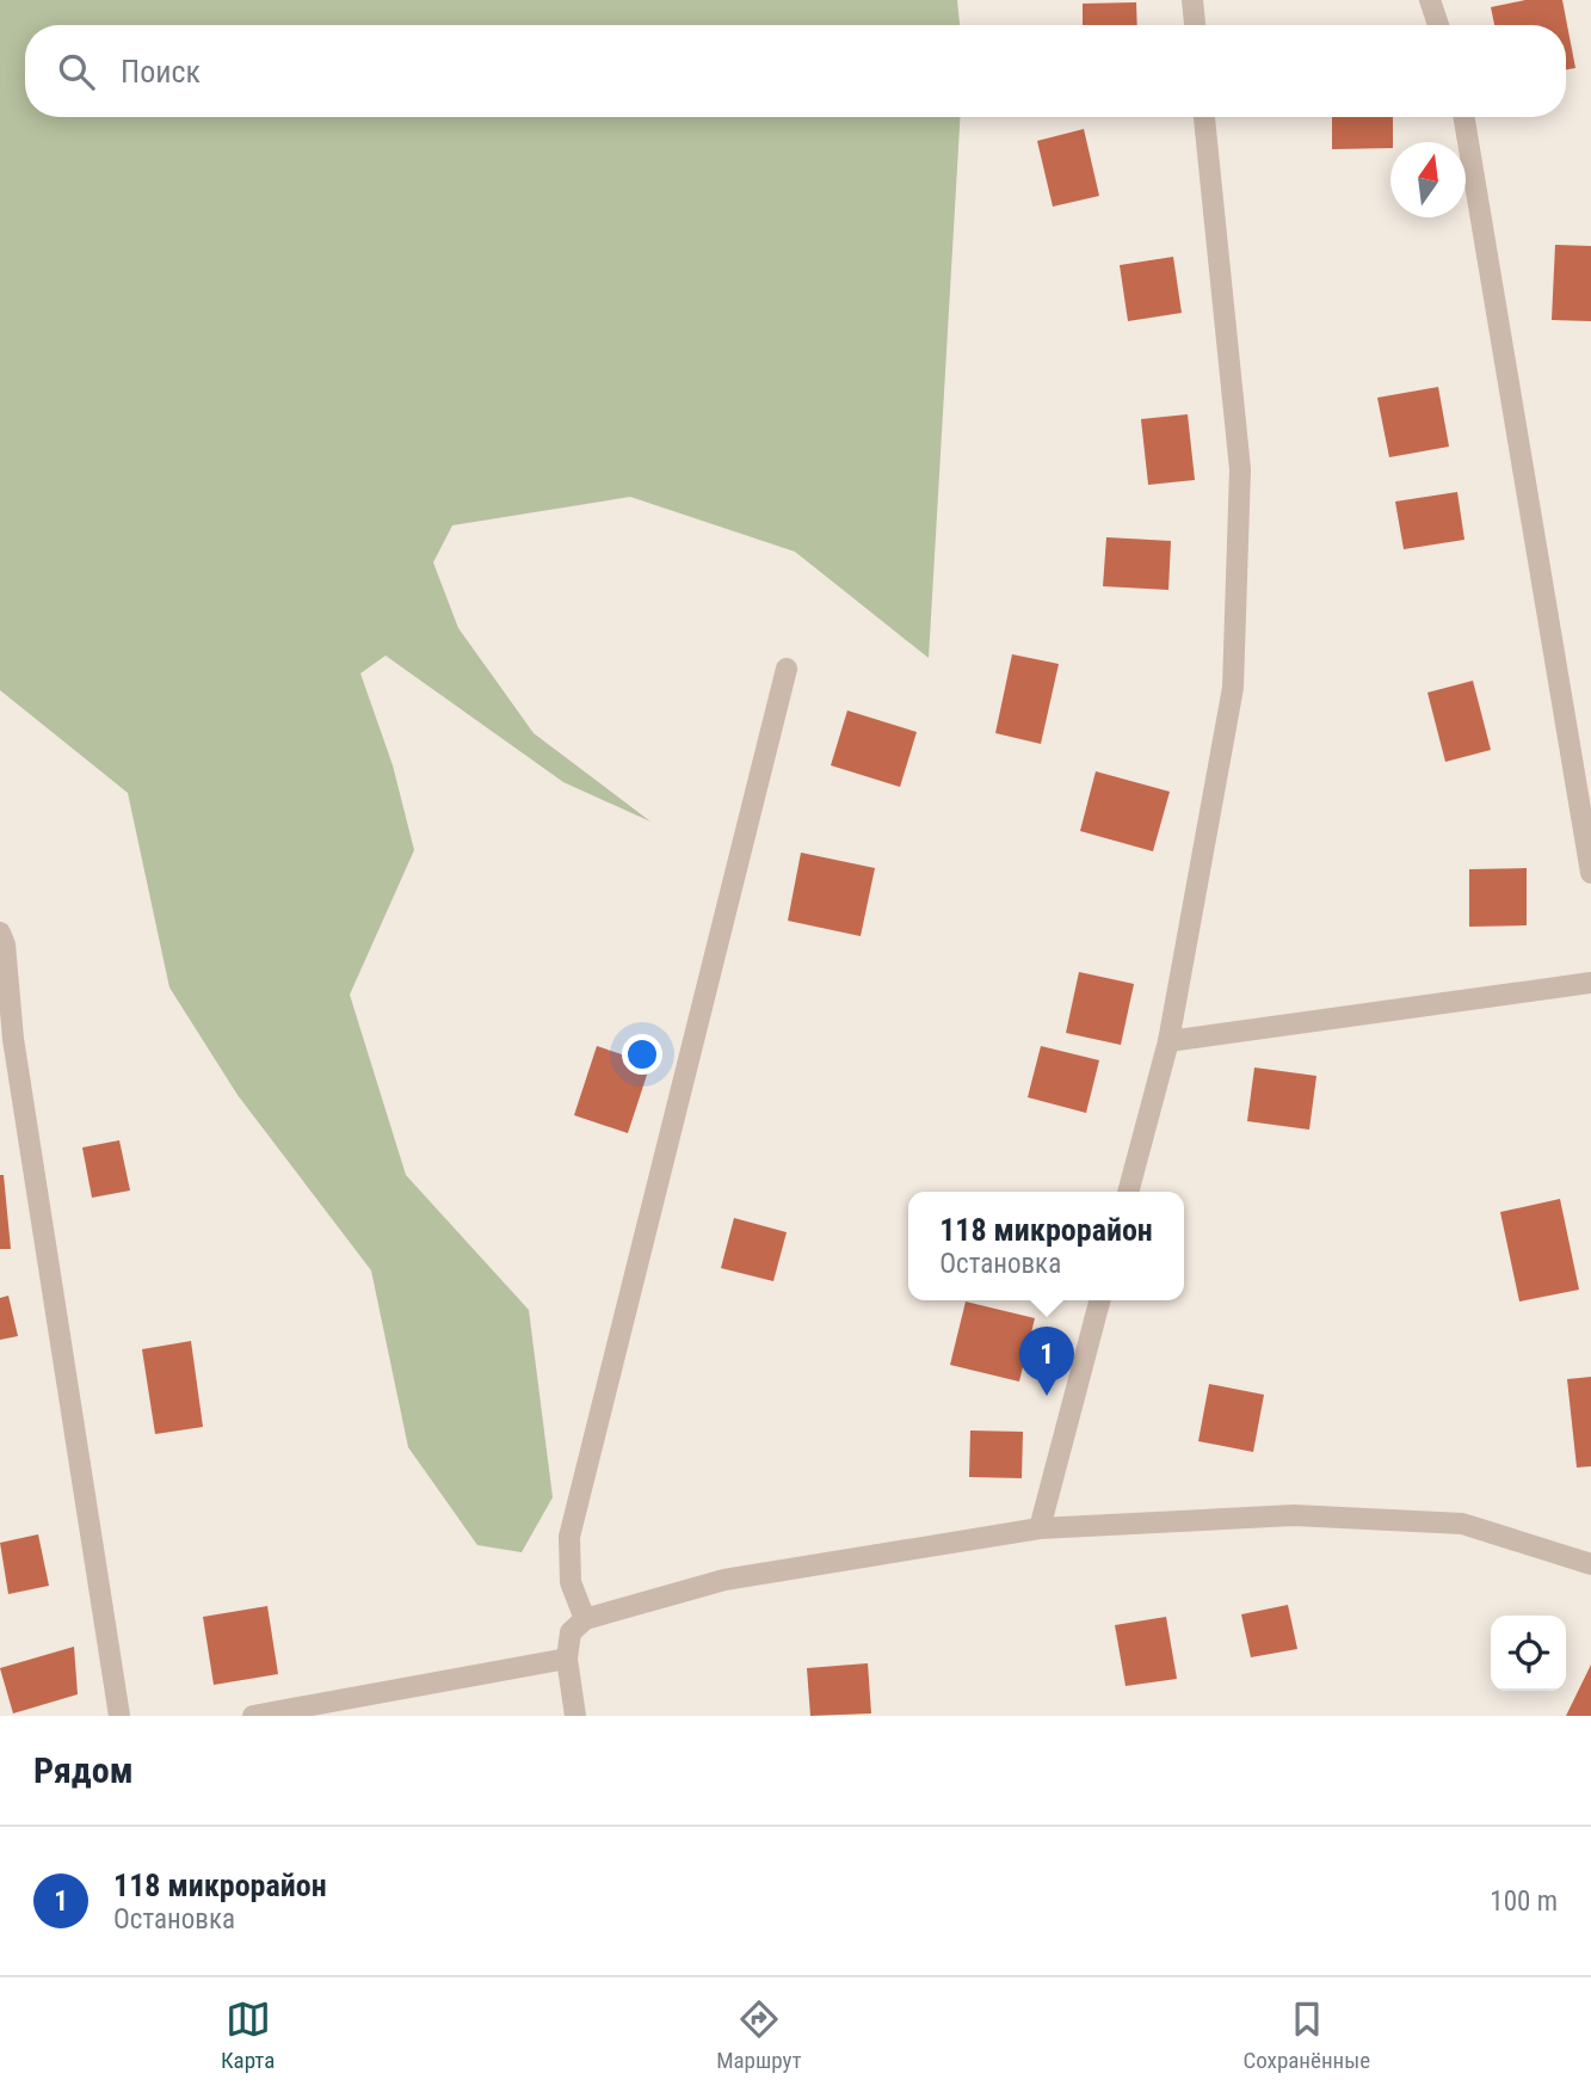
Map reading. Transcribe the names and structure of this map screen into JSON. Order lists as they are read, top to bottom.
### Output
{
  "north": "top",
  "page": {
    "search": "Поиск",
    "popup": ["118 микрорайон", "Остановка"],
    "pins": "1",
    "heading": "Рядом",
    "list": [
      {
        "mark": "1",
        "name": "118 микрорайон",
        "note": "Остановка",
        "value": "100 m"
      }
    ],
    "nav": ["Карта", "Маршрут", "Сохранённые"]
  }
}
